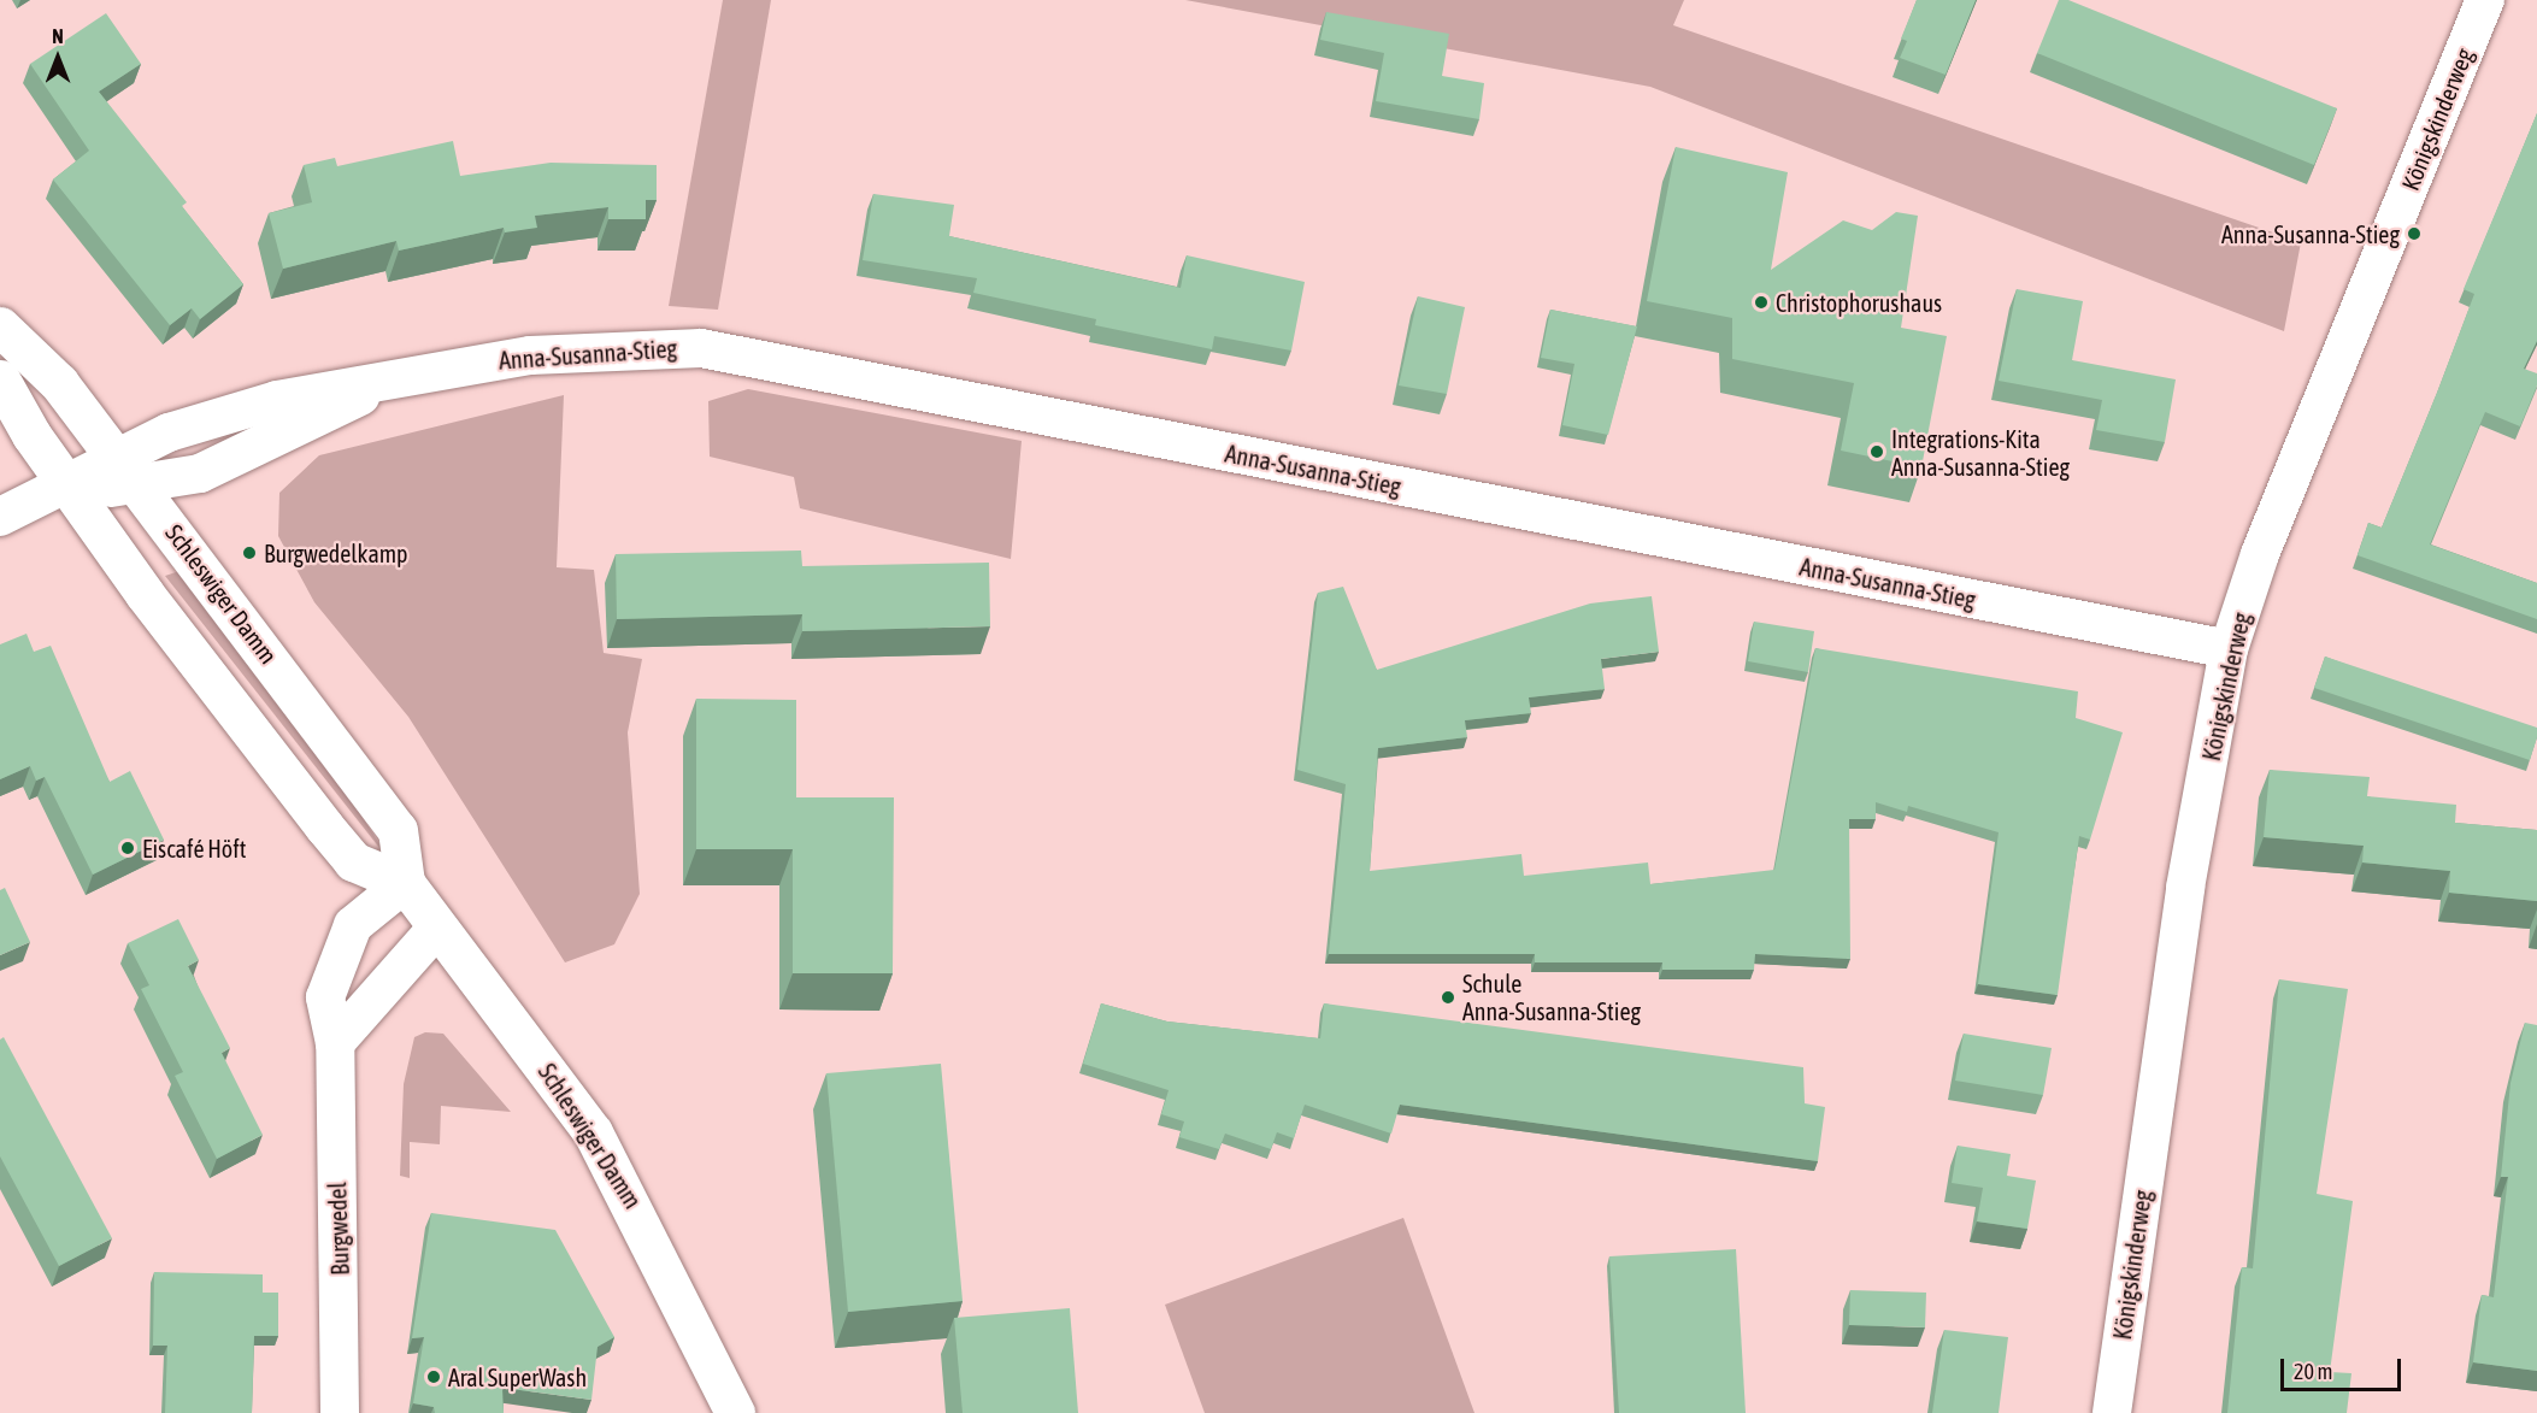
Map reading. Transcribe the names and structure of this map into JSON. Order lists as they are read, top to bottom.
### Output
{
  "streets": {
    "main road": ["Schleswiger Damm"],
    "street": ["Königskinderweg", "Anna-Susanna-Stieg", "Burgwedel"]
  },
  "crossings": [
    ["Königskinderweg", "Anna-Susanna-Stieg"],
    ["Anna-Susanna-Stieg", "Schleswiger Damm"],
    ["Schleswiger Damm", "Burgwedel"]
  ],
  "places": [
    "Anna-Susanna-Stieg",
    "Christophorushaus",
    "Integrations-Kita Anna-Susanna-Stieg",
    "Burgwedelkamp",
    "Eiscafé Höft",
    "Schule Anna-Susanna-Stieg",
    "Aral SuperWash"
  ],
  "scale_bar": "20 m",
  "north": "top"
}
